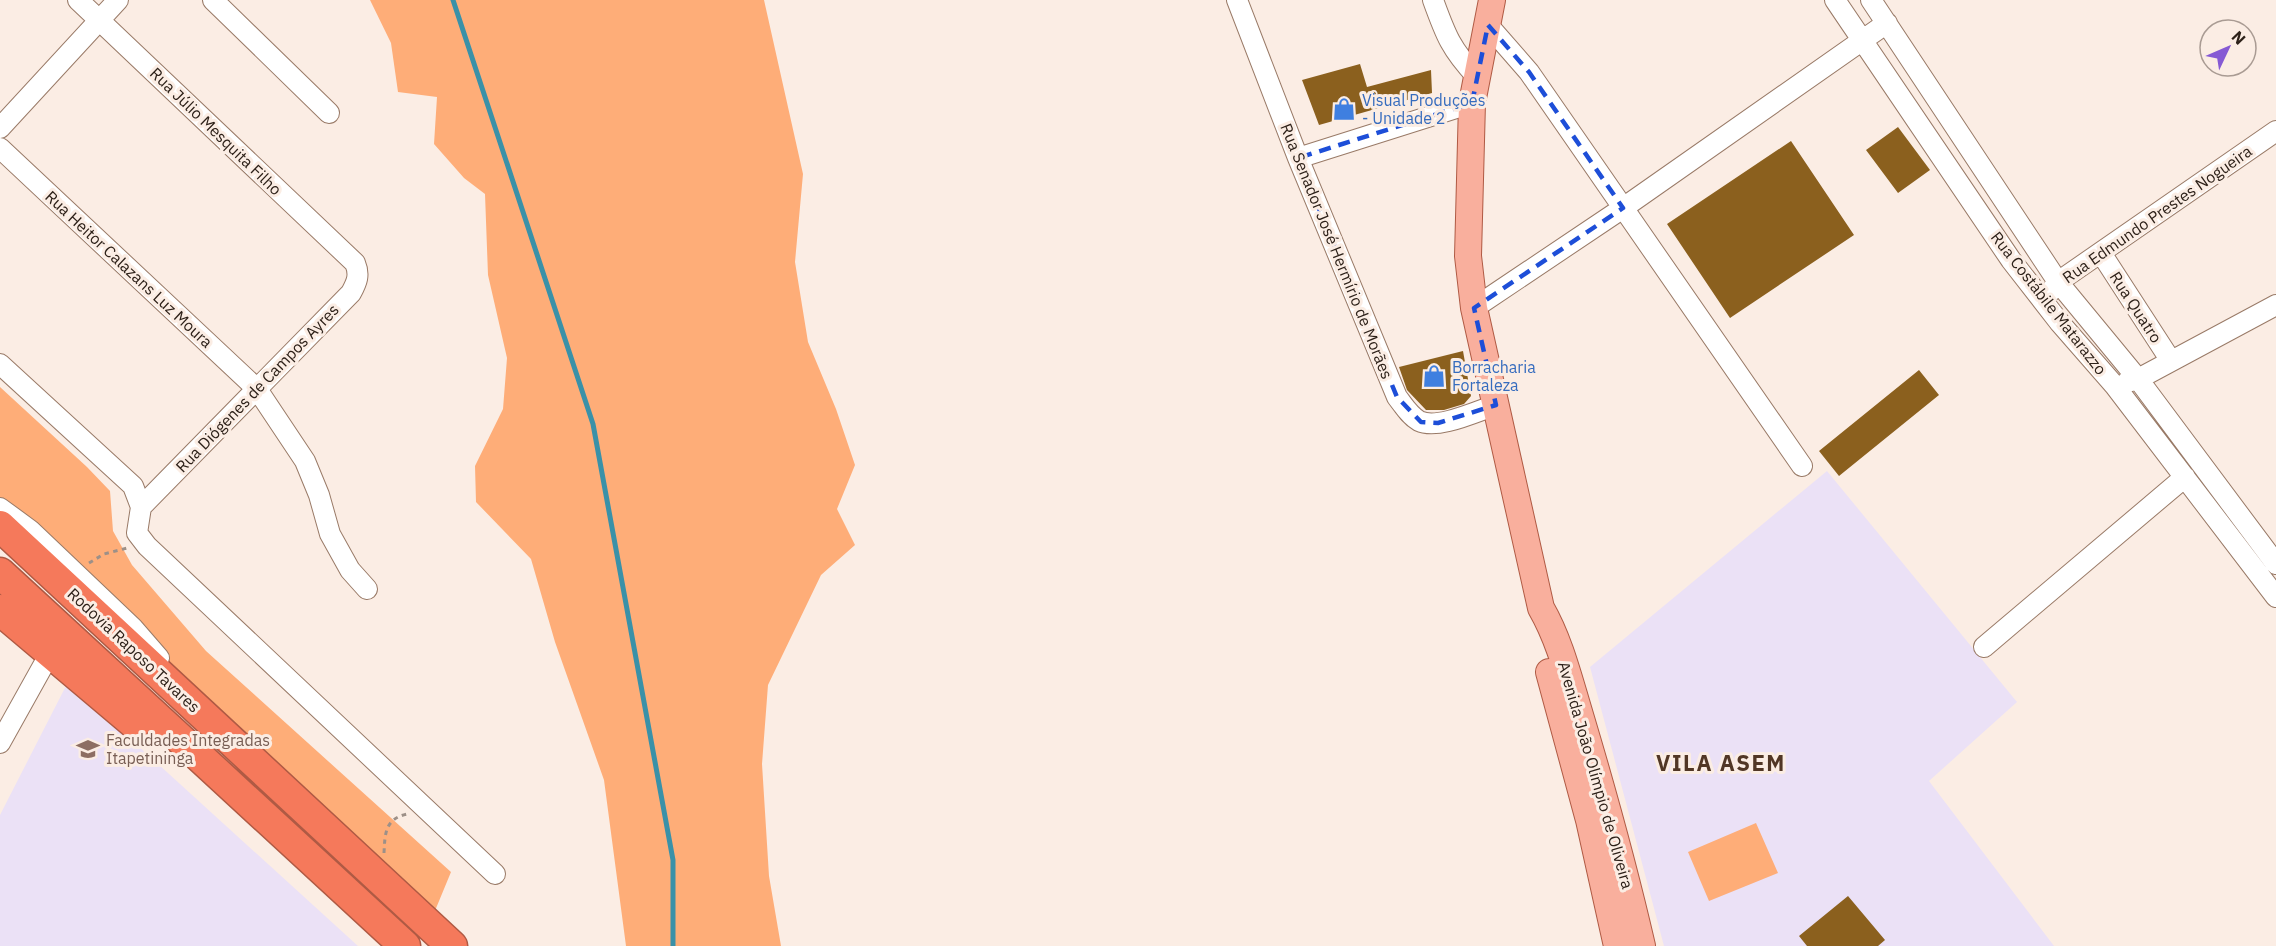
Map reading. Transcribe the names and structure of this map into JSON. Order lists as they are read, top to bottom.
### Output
{
  "streets": {
    "highway": ["Rodovia Raposo Tavares"],
    "main road": ["Avenida João Olímpio de Oliveira"],
    "street": [
      "Rua Júlio Mesquita Filho",
      "Rua Edmundo Prestes Nogueira",
      "Rua Senador José Hermírio de Morães",
      "Rua Heitor Calazans Luz Moura",
      "Rua Costábile Matarazzo",
      "Rua Quatro",
      "Rua Diógenes de Campos Ayres"
    ]
  },
  "crossings": [
    ["Rua Júlio Mesquita Filho", "Rua Diógenes de Campos Ayres"],
    ["Rua Edmundo Prestes Nogueira", "Rua Costábile Matarazzo"],
    ["Rua Edmundo Prestes Nogueira", "Rua Quatro"],
    ["Rua Senador José Hermírio de Morães", "Avenida João Olímpio de Oliveira"],
    ["Rua Heitor Calazans Luz Moura", "Rua Diógenes de Campos Ayres"]
  ],
  "districts": ["VILA ASEM"],
  "places": {
    "shop": ["Visual Produções - Unidade 2", "Borracharia Fortaleza"],
    "school or university": ["Faculdades Integradas Itapetininga"]
  },
  "north": "top right"
}
